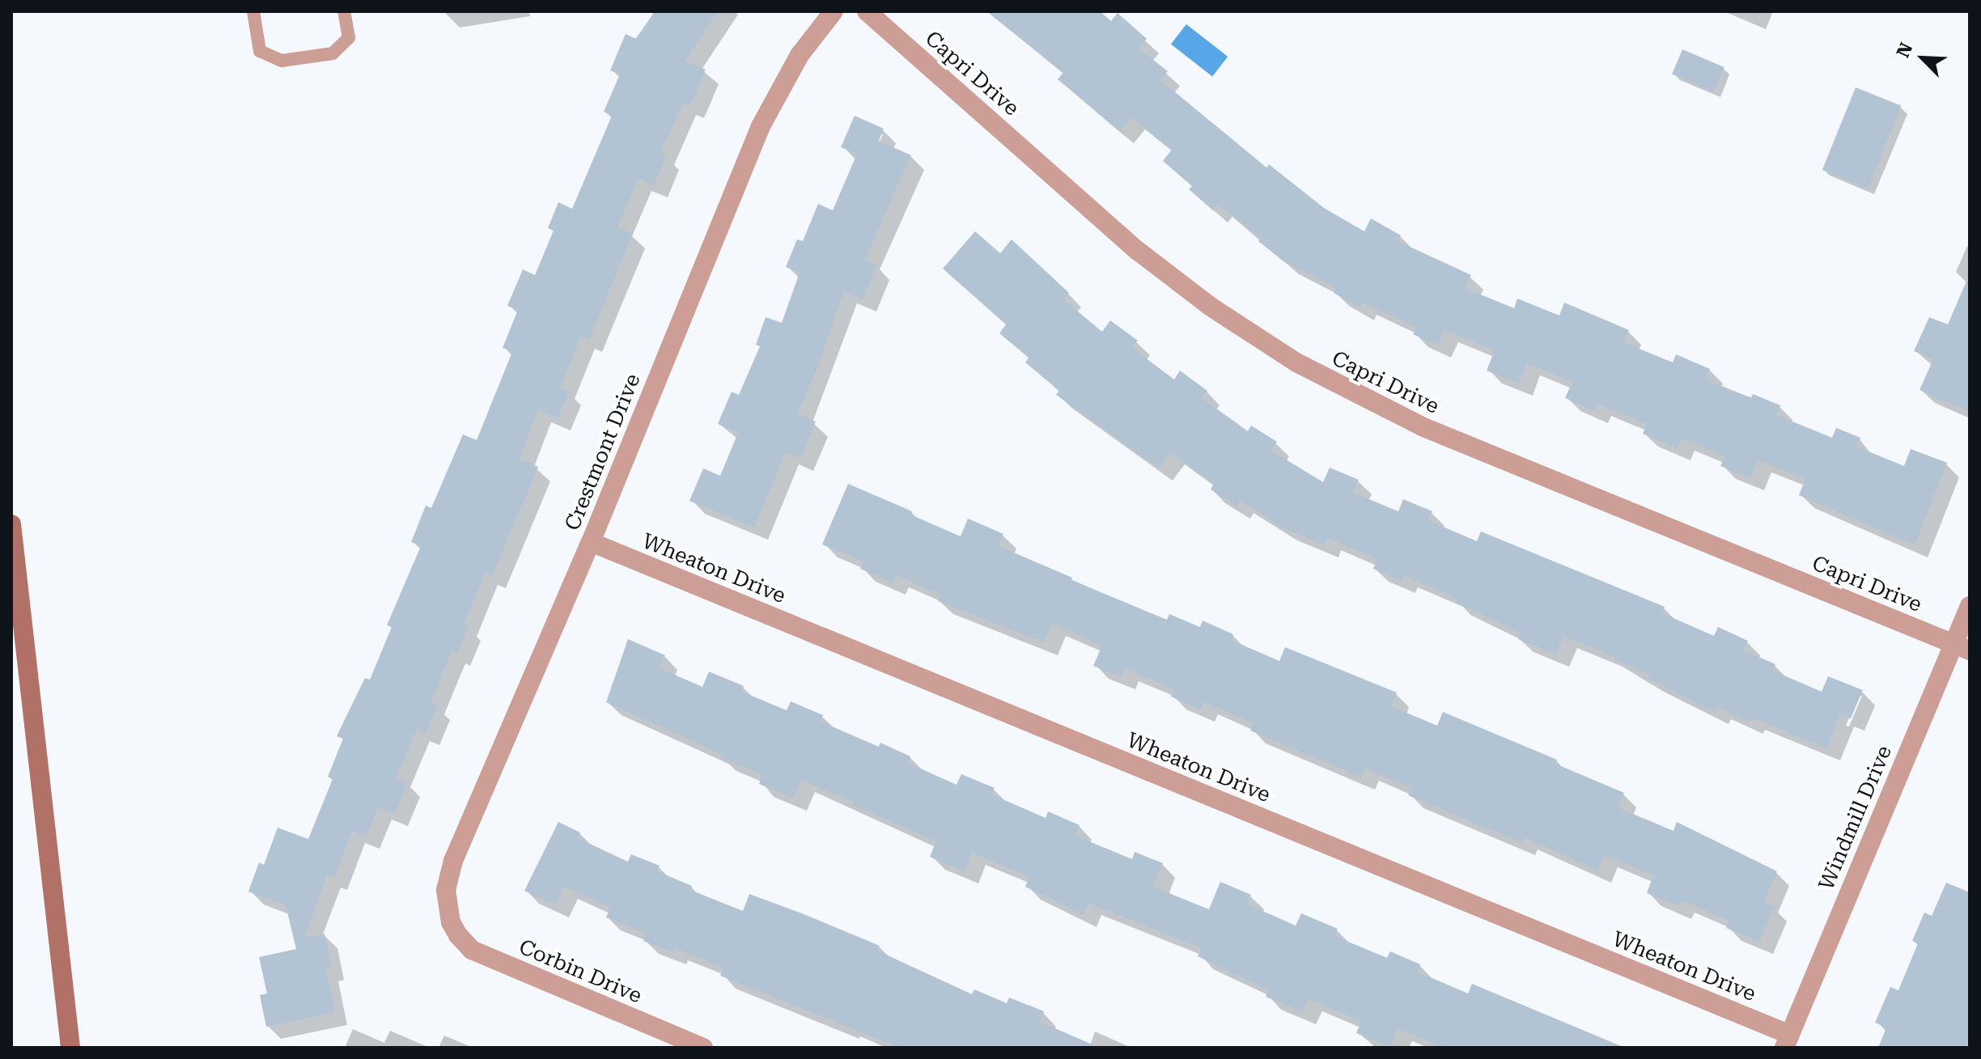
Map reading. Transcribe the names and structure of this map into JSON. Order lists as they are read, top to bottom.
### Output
{
  "streets": {
    "street": [
      "Capri Drive",
      "Crestmont Drive",
      "Wheaton Drive",
      "Windmill Drive",
      "Corbin Drive"
    ]
  },
  "crossings": [
    ["Capri Drive", "Windmill Drive"],
    ["Crestmont Drive", "Wheaton Drive"],
    ["Crestmont Drive", "Corbin Drive"],
    ["Wheaton Drive", "Windmill Drive"]
  ],
  "north": "top left"
}
